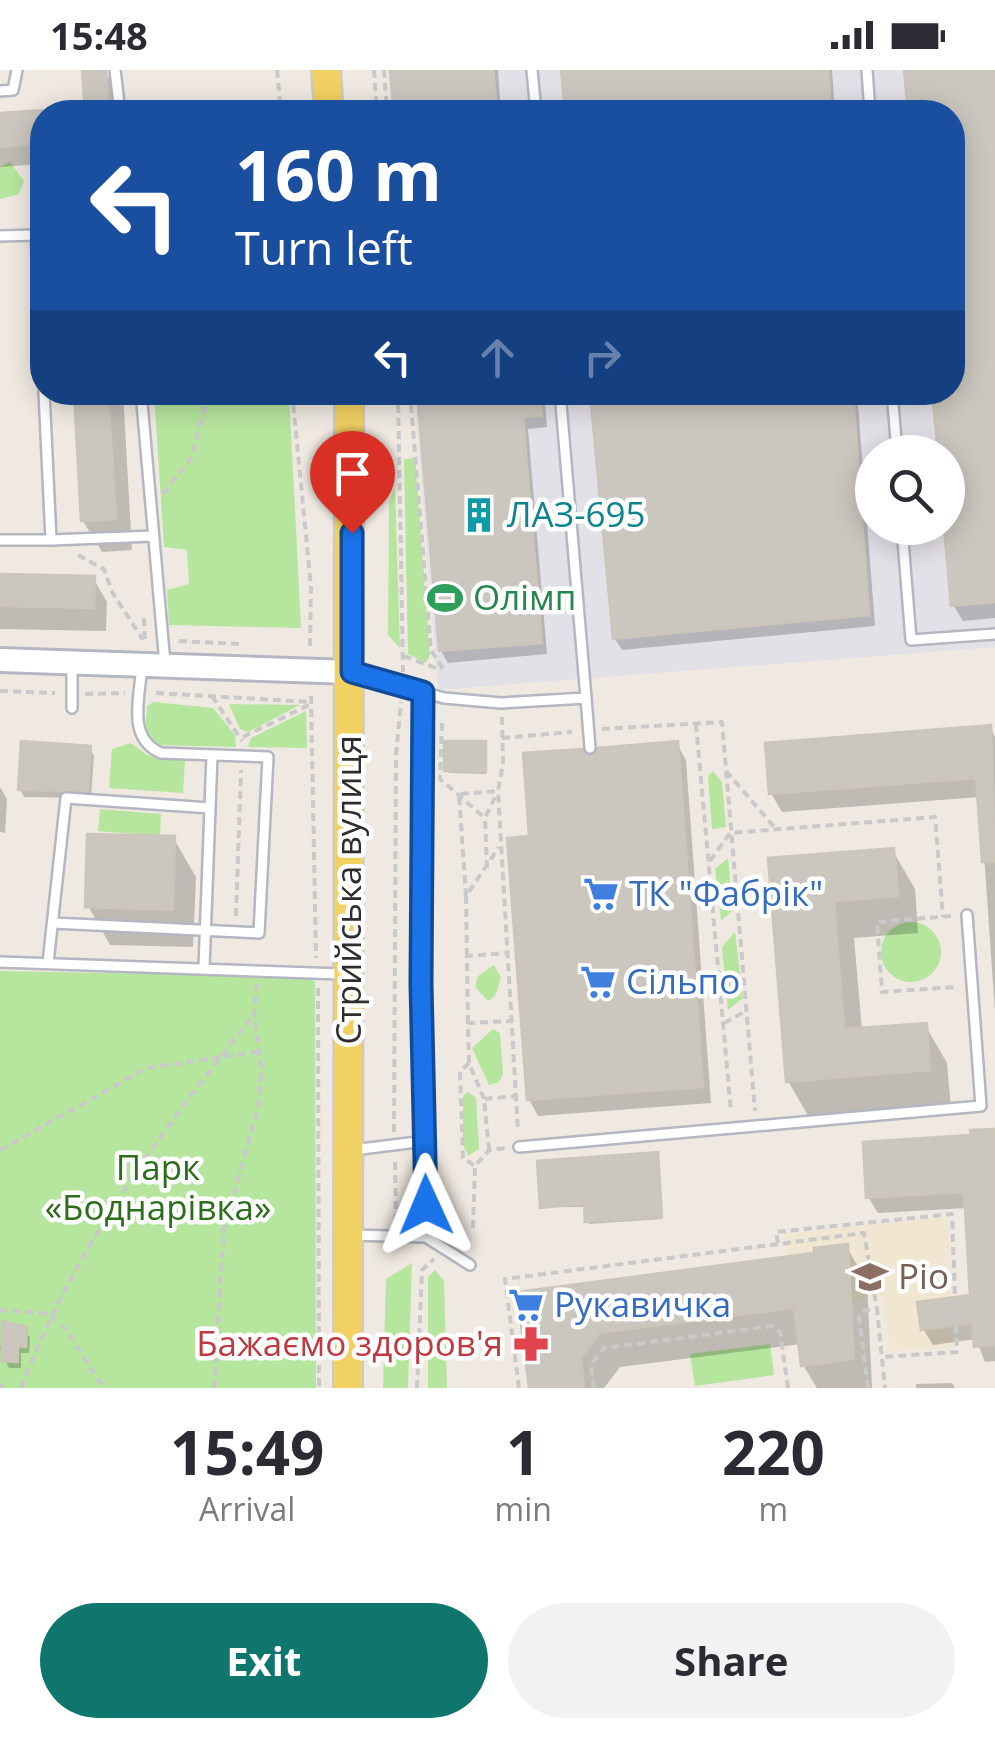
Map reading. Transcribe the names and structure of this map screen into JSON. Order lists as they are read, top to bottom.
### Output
{
  "streets": {
    "main road": ["Стрийська вулиця"]
  },
  "parks": ["Парк «Боднарівка»"],
  "places": {
    "building": ["ЛАЗ-695"],
    "sports": ["Олімп"],
    "supermarket": ["ТК \"Фабрік\"", "Сільпо", "Рукавичка"],
    "school or university": ["Ріо"],
    "pharmacy": ["Бажаємо здоров'я"]
  },
  "page": {
    "status": "15:48",
    "turn": ["160 m", "Turn left"],
    "eta": [
      "15:49",
      "Arrival",
      "1",
      "min",
      "220",
      "m"
    ],
    "buttons": ["Exit", "Share"]
  }
}
